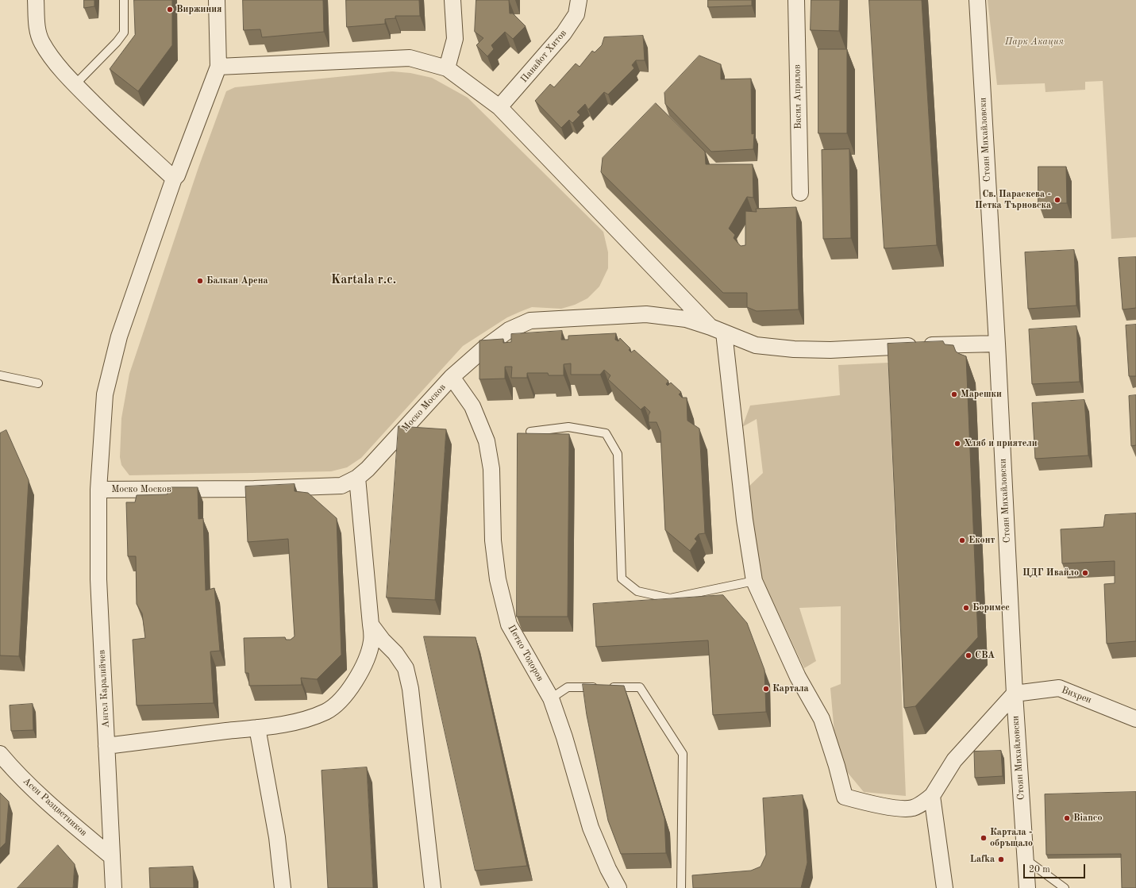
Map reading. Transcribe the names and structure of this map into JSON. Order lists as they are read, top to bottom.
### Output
{
  "streets": {
    "street": [
      "Панайот Хитов",
      "Васил Априлов",
      "Стоян Михайловски",
      "Моско Москов",
      "Петко Тодоров",
      "Ангел Каралийчев",
      "Вихрен",
      "Асен Разцветников"
    ]
  },
  "crossings": [
    ["Стоян Михайловски", "Моско Москов"],
    ["Стоян Михайловски", "Вихрен"],
    ["Моско Москов", "Петко Тодоров"],
    ["Моско Москов", "Ангел Каралийчев"],
    ["Ангел Каралийчев", "Асен Разцветников"]
  ],
  "districts": ["Kartala r.c."],
  "parks": ["Парк Акация"],
  "places": [
    "Виржиния",
    "Св. Параскева - Петка Търновска",
    "Балкан Арена",
    "Марешки",
    "Хляб и приятели",
    "Еконт",
    "ЦДГ Ивайло",
    "Боримес",
    "CBA",
    "Картала",
    "Bianco",
    "Картала - обръщало",
    "Lafka"
  ],
  "scale_bar": "20 m"
}
